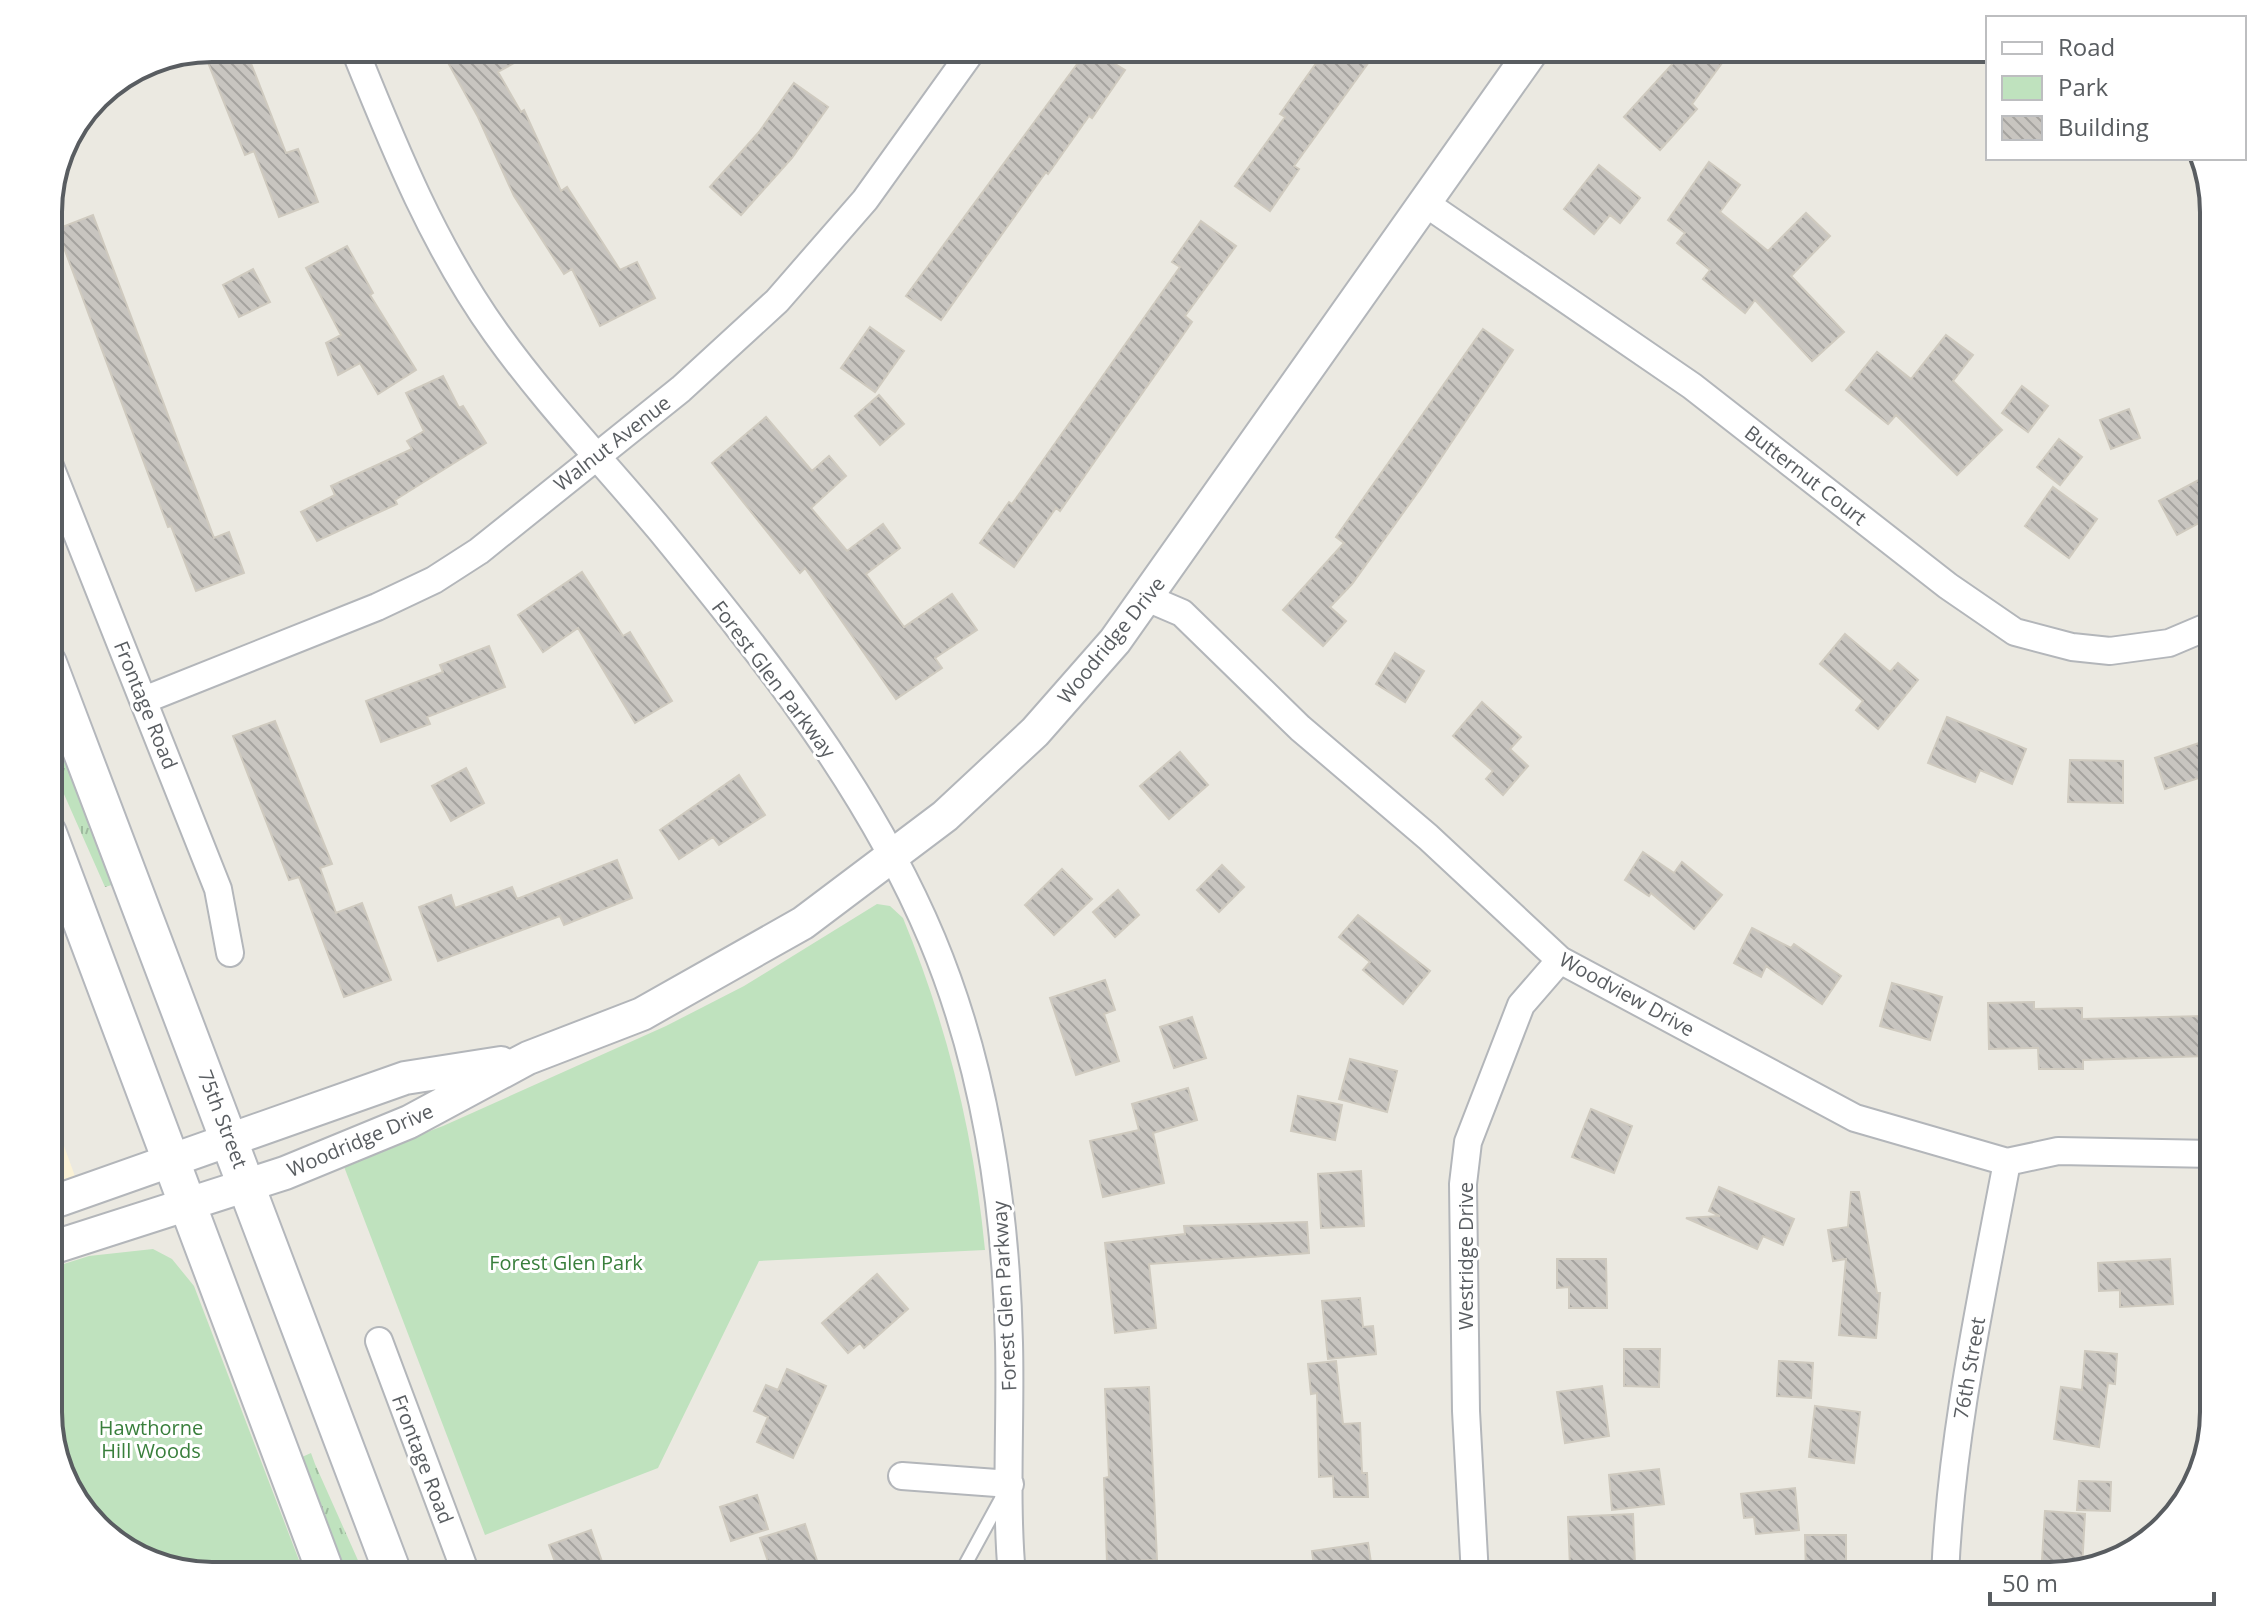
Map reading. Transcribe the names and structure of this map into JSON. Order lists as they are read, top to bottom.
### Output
{
  "streets": {
    "main road": ["75th Street"],
    "street": [
      "Walnut Avenue",
      "Butternut Court",
      "Woodridge Drive",
      "Forest Glen Parkway",
      "Frontage Road",
      "Woodview Drive",
      "Westridge Drive",
      "76th Street"
    ]
  },
  "crossings": [
    ["Walnut Avenue", "Forest Glen Parkway"],
    ["Walnut Avenue", "Frontage Road"],
    ["Butternut Court", "Woodridge Drive"],
    ["Woodridge Drive", "Forest Glen Parkway"],
    ["Woodridge Drive", "Woodview Drive"],
    ["Woodridge Drive", "75th Street"],
    ["Woodview Drive", "Westridge Drive"],
    ["Woodview Drive", "76th Street"]
  ],
  "parks": ["Forest Glen Park", "Hawthorne Hill Woods"],
  "legend": ["Road", "Park", "Building"],
  "scale_bar": "50 m"
}
